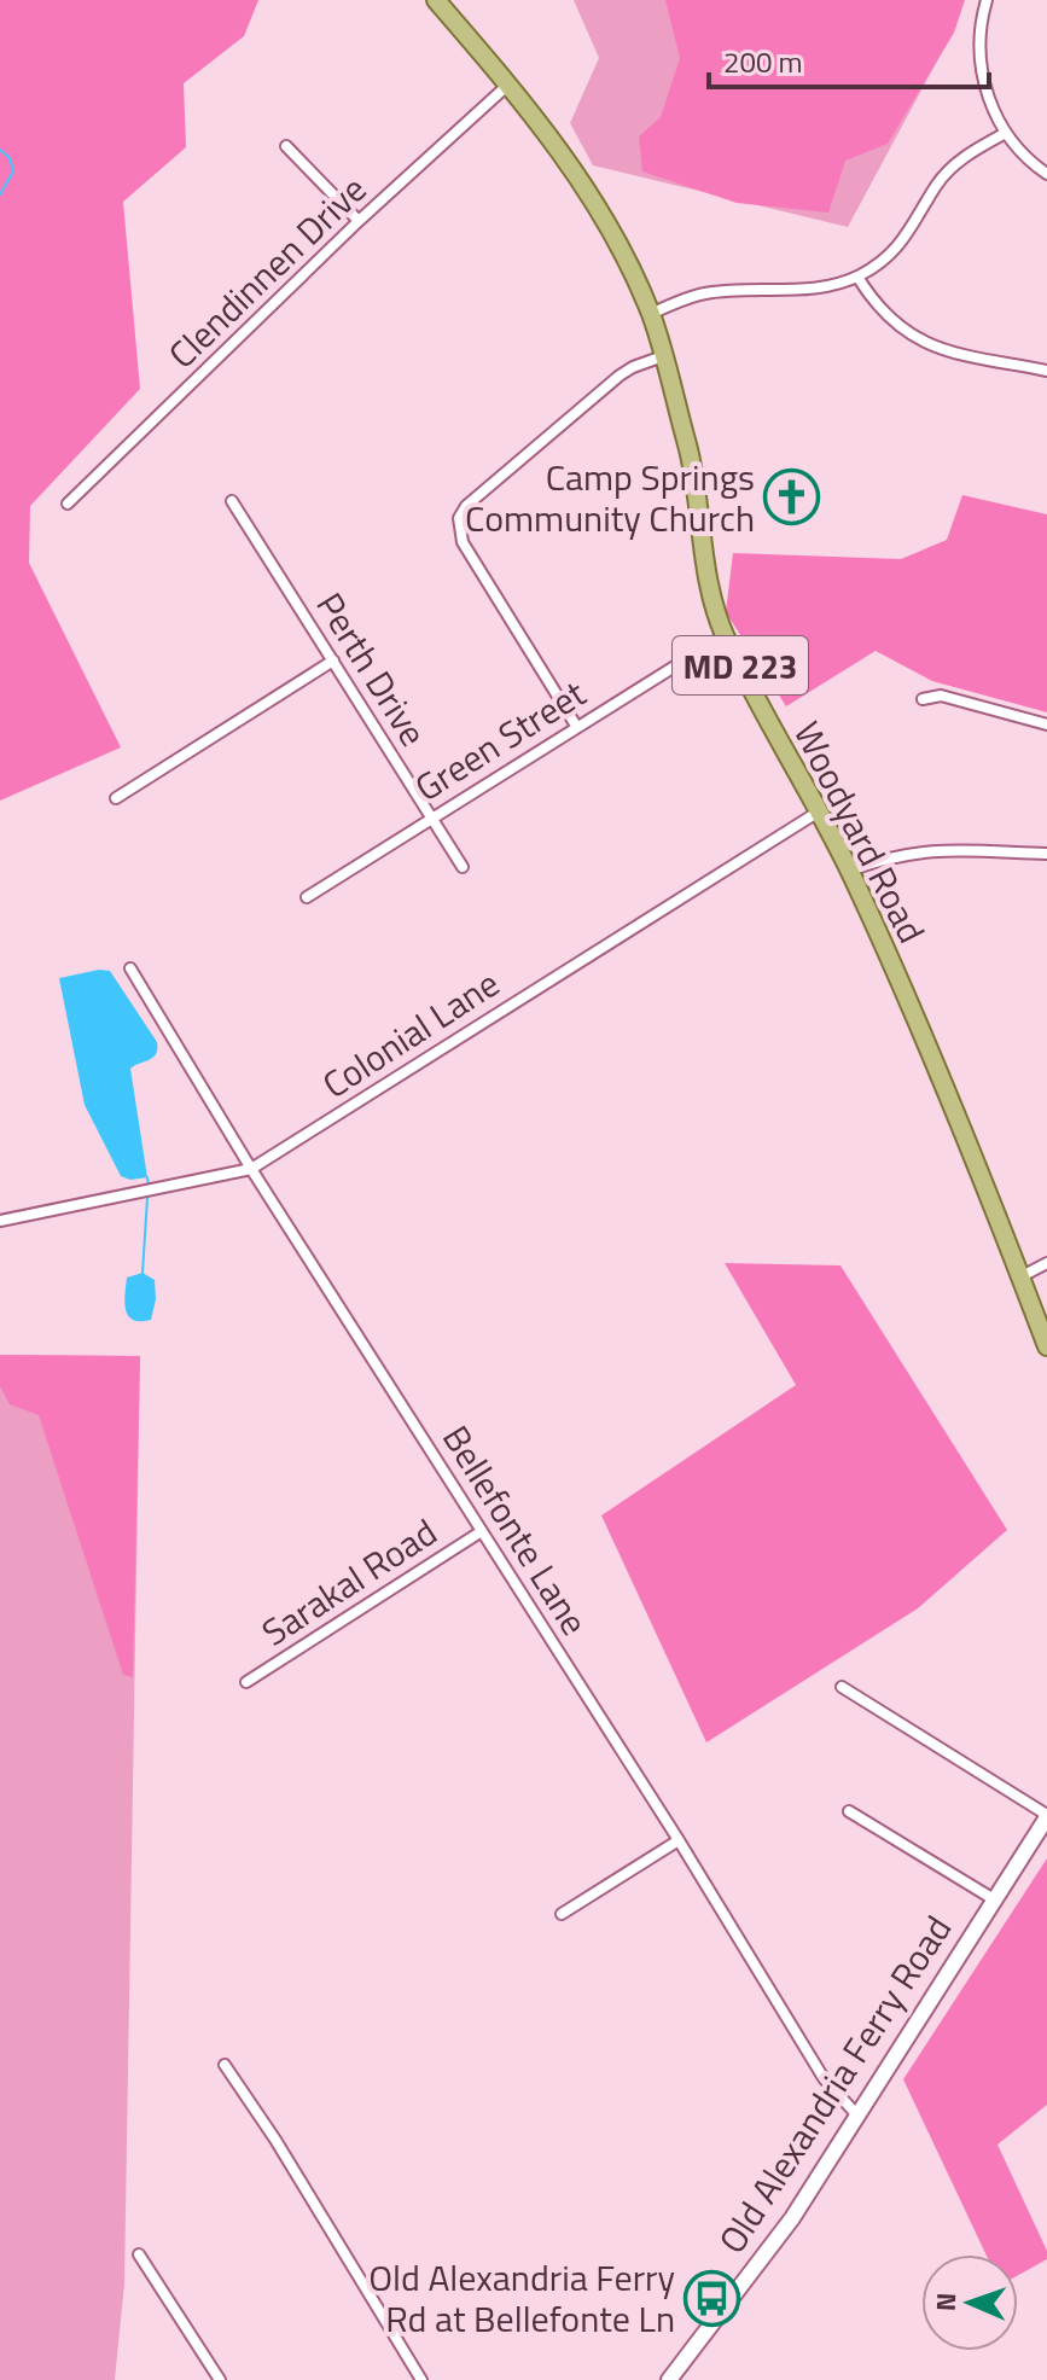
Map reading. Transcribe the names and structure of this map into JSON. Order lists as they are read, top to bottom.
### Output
{
  "streets": {
    "main road": ["MD 223", "Woodyard Road", "Old Alexandria Ferry Road"],
    "street": [
      "Clendinnen Drive",
      "Perth Drive",
      "Green Street",
      "Colonial Lane",
      "Bellefonte Lane",
      "Sarakal Road"
    ]
  },
  "crossings": [
    ["Clendinnen Drive", "Woodyard Road"],
    ["Perth Drive", "Green Street"],
    ["Green Street", "Woodyard Road"],
    ["Woodyard Road", "Colonial Lane"],
    ["Colonial Lane", "Bellefonte Lane"],
    ["Bellefonte Lane", "Sarakal Road"],
    ["Bellefonte Lane", "Old Alexandria Ferry Road"]
  ],
  "places": {
    "church": ["Camp Springs Community Church"],
    "bus stop": ["Old Alexandria Ferry Rd at Bellefonte Ln"]
  },
  "scale_bar": "200 m",
  "north": "left"
}
